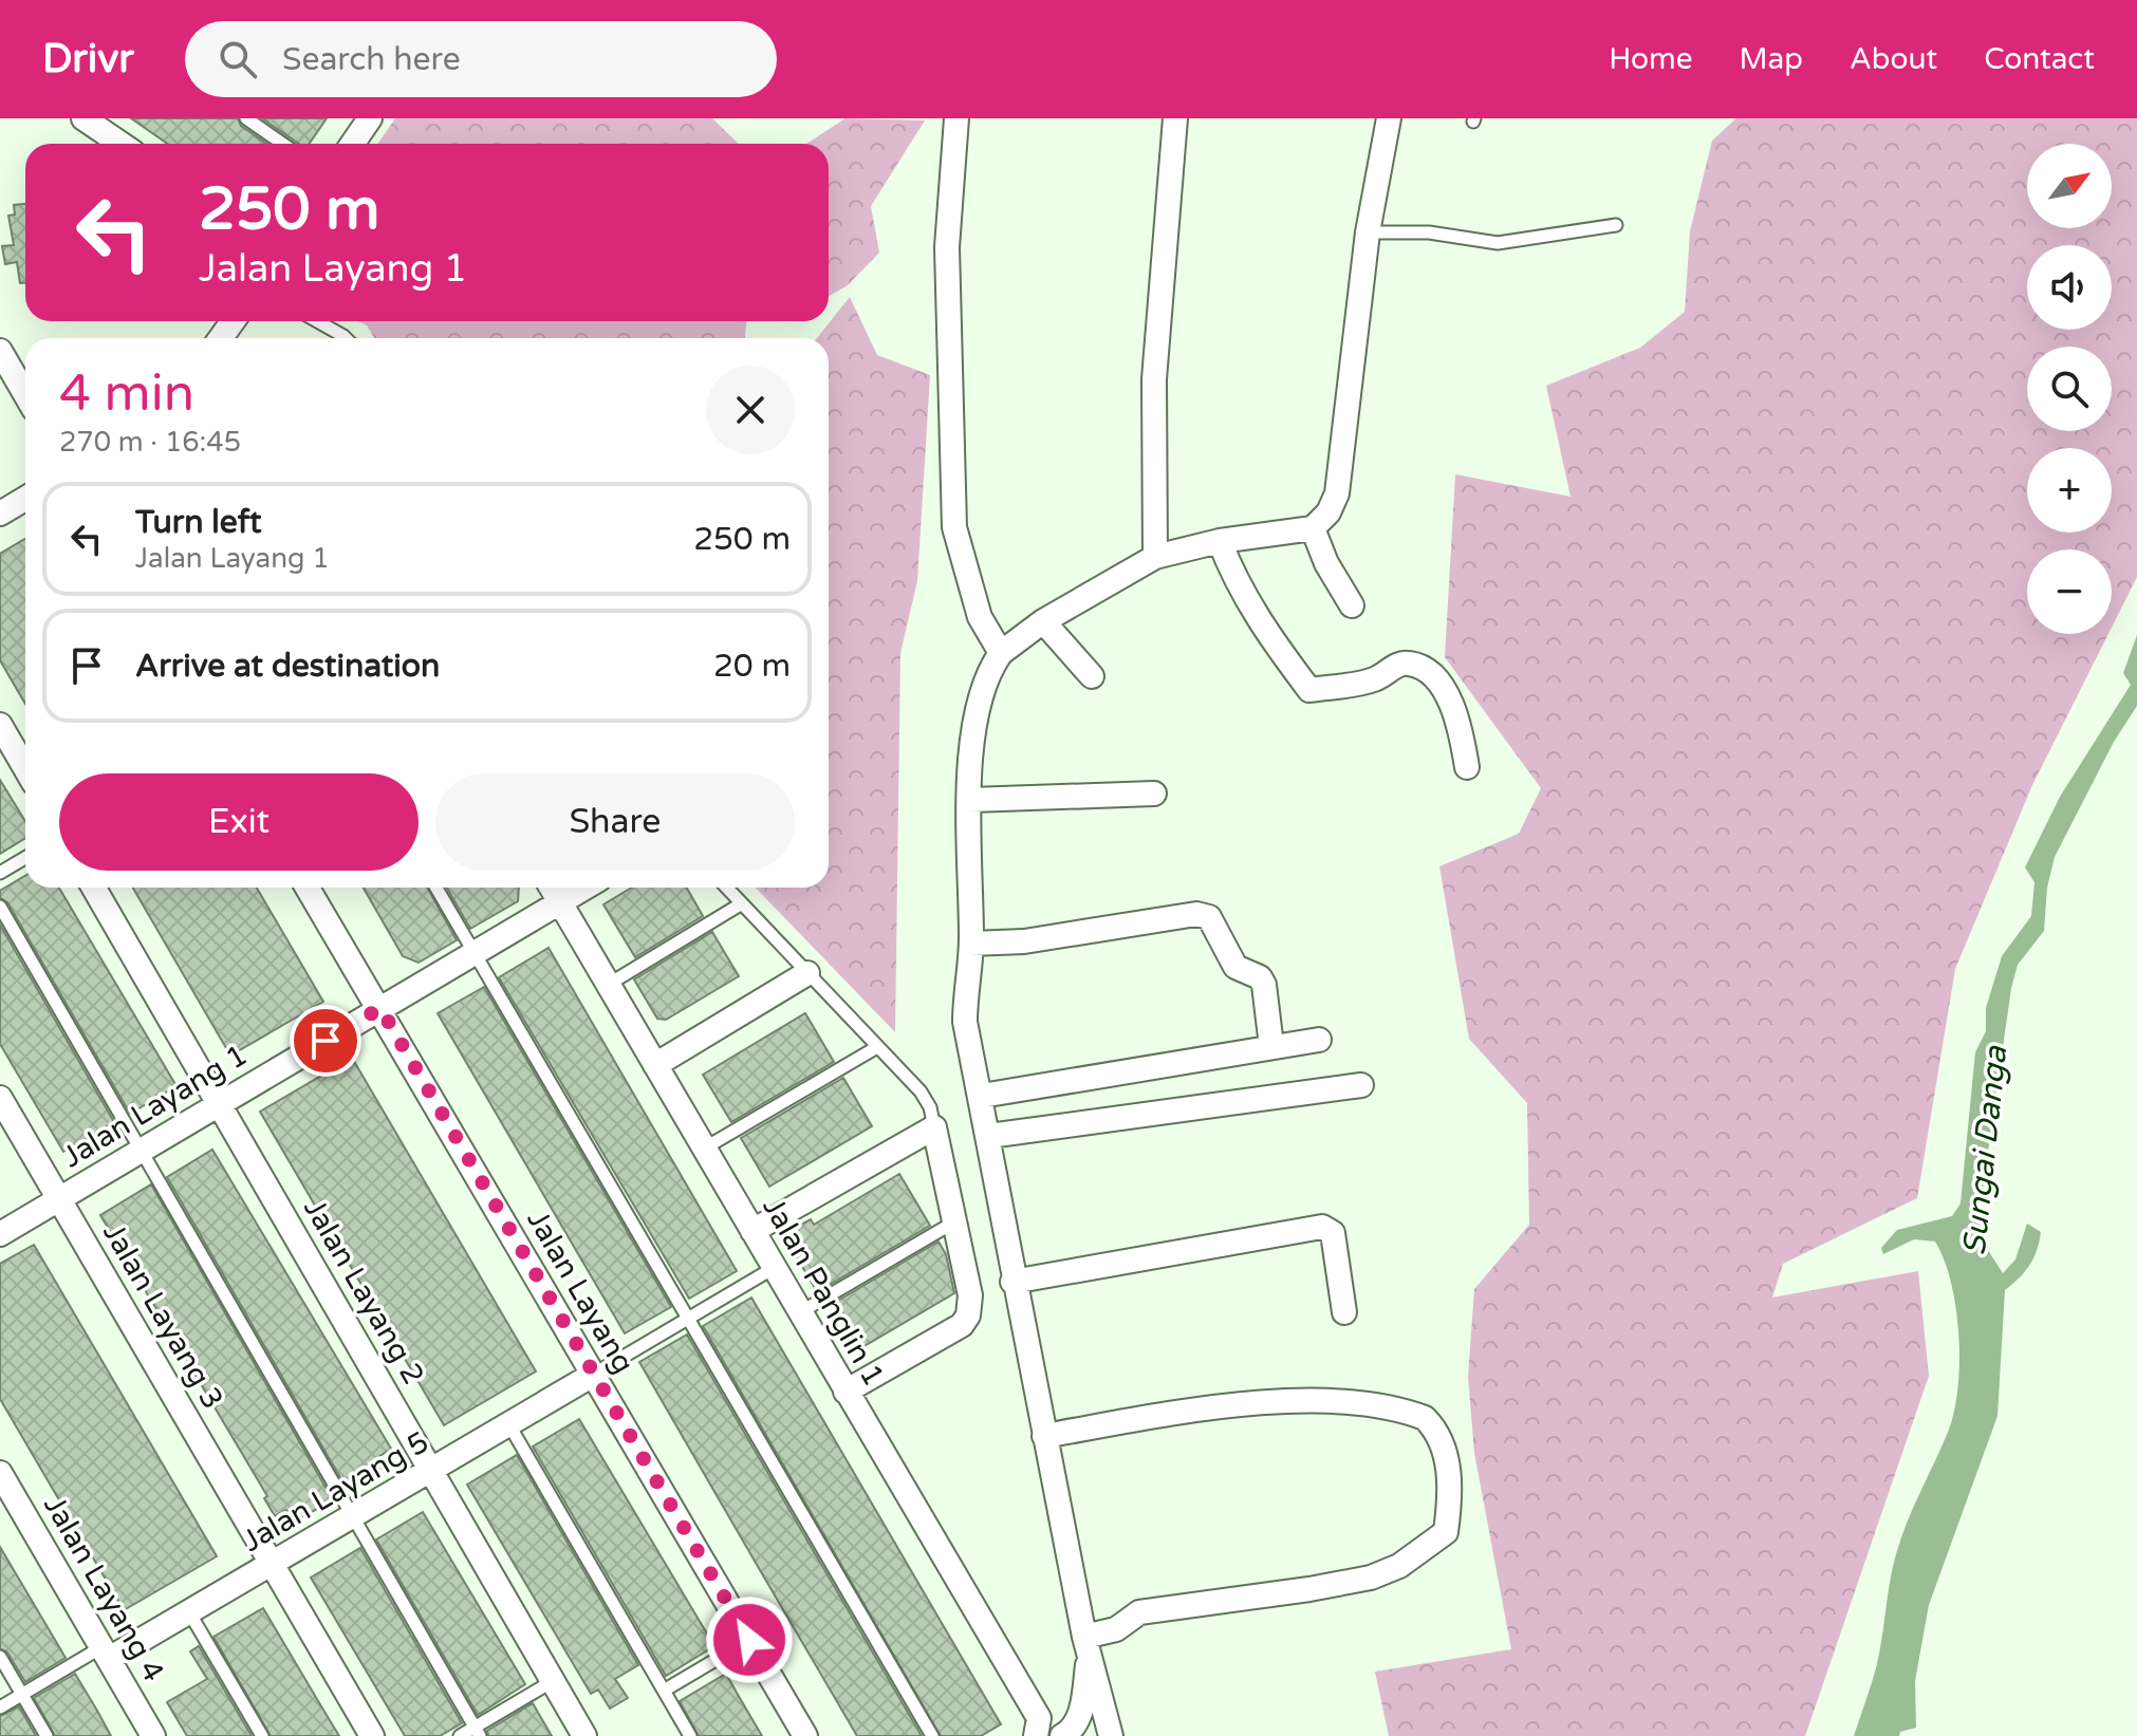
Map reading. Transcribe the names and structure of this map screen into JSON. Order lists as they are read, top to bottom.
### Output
{
  "streets": {
    "street": [
      "Jalan Layang 1",
      "Jalan Layang 2",
      "Jalan Layang",
      "Jalan Panglin 1",
      "Jalan Layang 3",
      "Jalan Layang 5",
      "Jalan Layang 4"
    ]
  },
  "crossings": [
    ["Jalan Layang 1", "Jalan Layang 2"],
    ["Jalan Layang 1", "Jalan Layang"],
    ["Jalan Layang 1", "Jalan Panglin 1"],
    ["Jalan Layang 1", "Jalan Layang 3"],
    ["Jalan Layang 2", "Jalan Layang 5"],
    ["Jalan Layang", "Jalan Layang 5"],
    ["Jalan Layang 3", "Jalan Layang 5"],
    ["Jalan Layang 5", "Jalan Layang 4"]
  ],
  "water": ["Sungai Danga"],
  "north": "top right",
  "page": {
    "header": "Drivr",
    "search": "Search here",
    "nav": [
      "Home",
      "Map",
      "About",
      "Contact"
    ],
    "map_buttons": ["+", "−"],
    "turn": ["250 m", "Jalan Layang 1"],
    "heading": ["4 min", "270 m · 16:45"],
    "list": [
      {
        "name": "Turn left",
        "note": "Jalan Layang 1",
        "value": "250 m"
      },
      {
        "name": "Arrive at destination",
        "value": "20 m"
      }
    ],
    "buttons": ["Exit", "Share"]
  }
}
